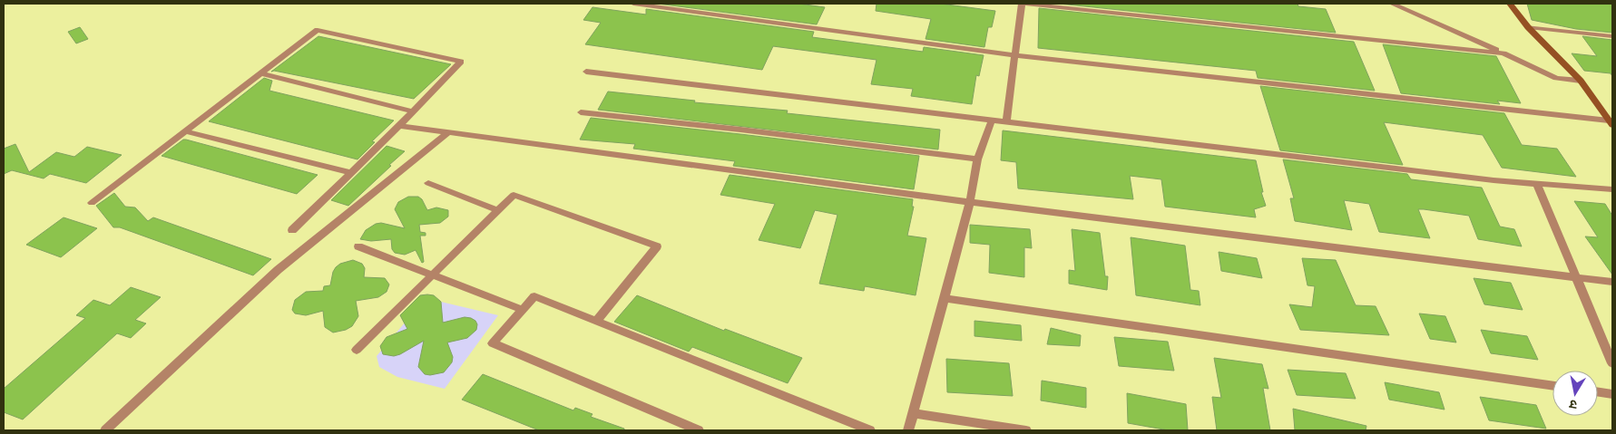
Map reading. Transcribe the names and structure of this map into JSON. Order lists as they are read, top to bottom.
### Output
{
  "north": "bottom"
}
